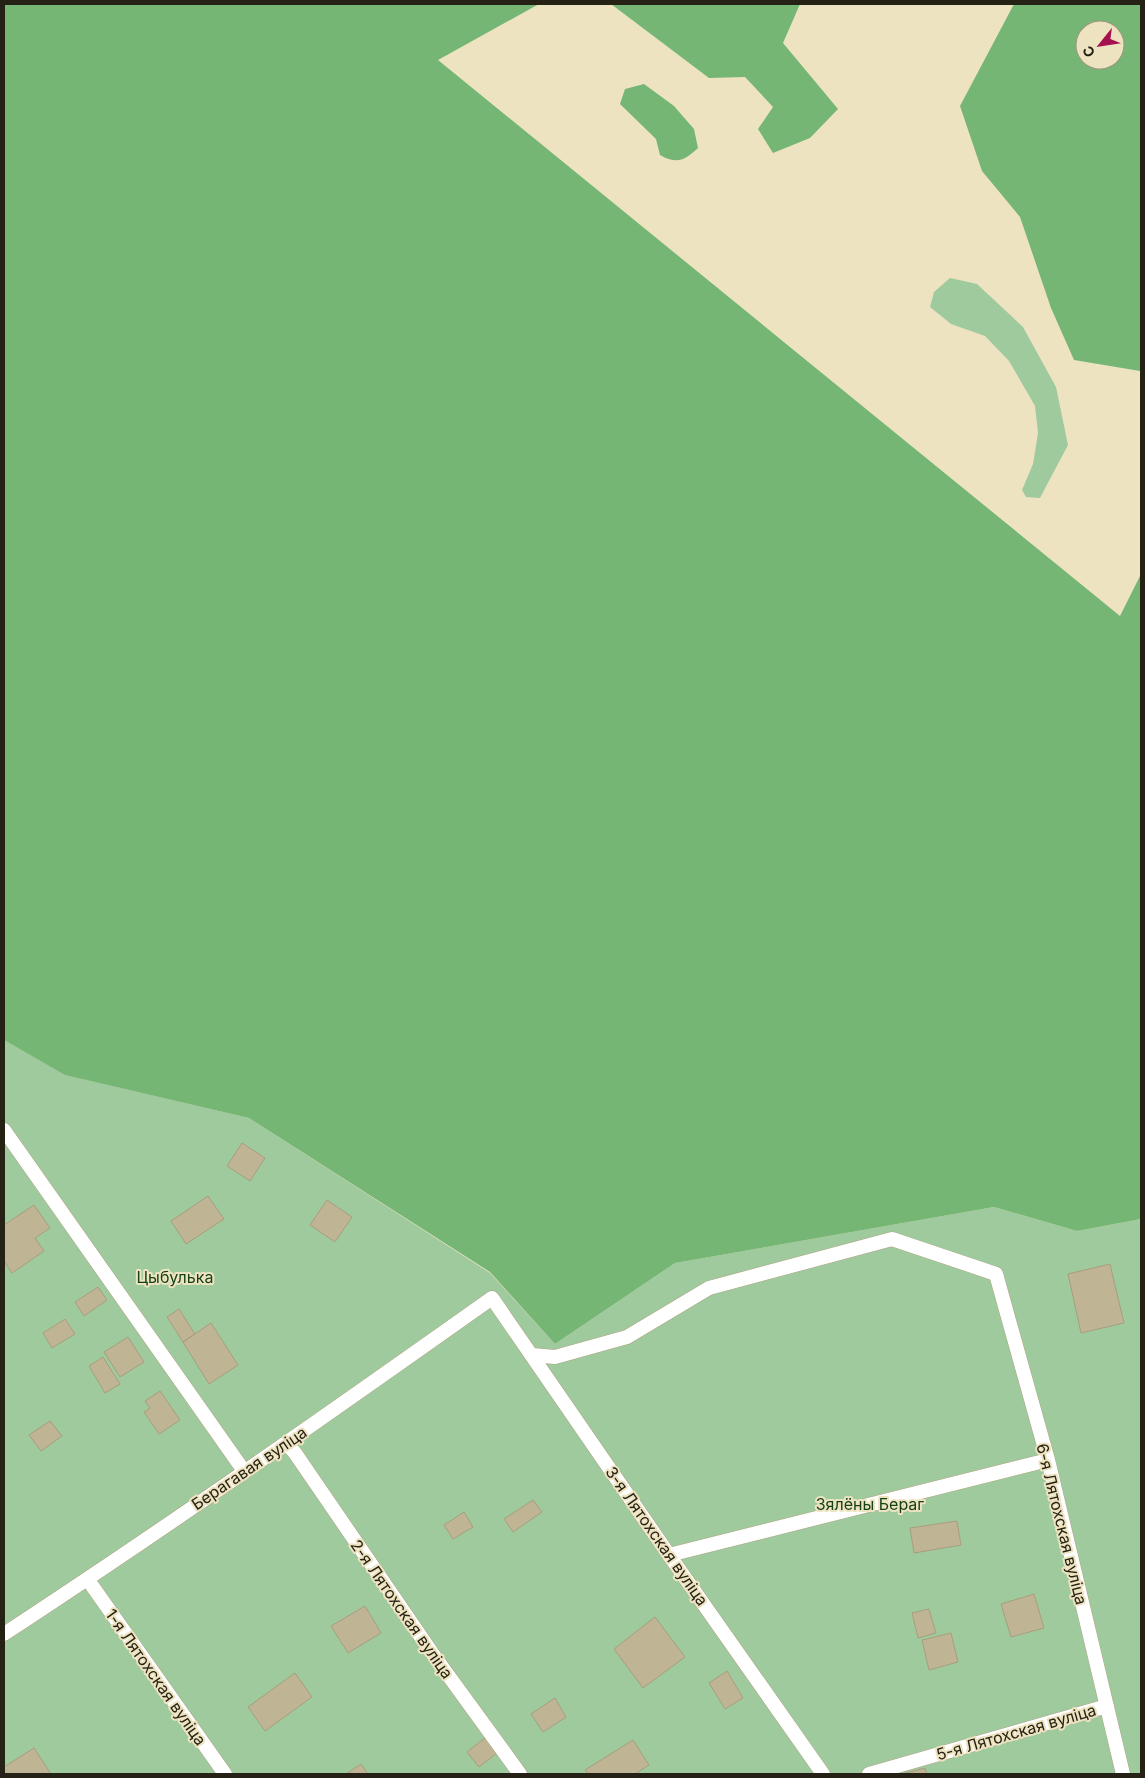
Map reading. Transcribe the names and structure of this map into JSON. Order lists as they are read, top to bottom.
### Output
{
  "streets": {
    "lane": [
      "Берагавая вуліца",
      "6-я Лятохская вуліца",
      "3-я Лятохская вуліца",
      "2-я Лятохская вуліца",
      "1-я Лятохская вуліца",
      "5-я Лятохская вуліца"
    ]
  },
  "crossings": [
    ["Берагавая вуліца", "3-я Лятохская вуліца"],
    ["Берагавая вуліца", "2-я Лятохская вуліца"],
    ["Берагавая вуліца", "1-я Лятохская вуліца"],
    ["6-я Лятохская вуліца", "3-я Лятохская вуліца"],
    ["6-я Лятохская вуліца", "5-я Лятохская вуліца"]
  ],
  "parks": ["Цыбулька", "Зялёны Бераг"],
  "north": "bottom left"
}
